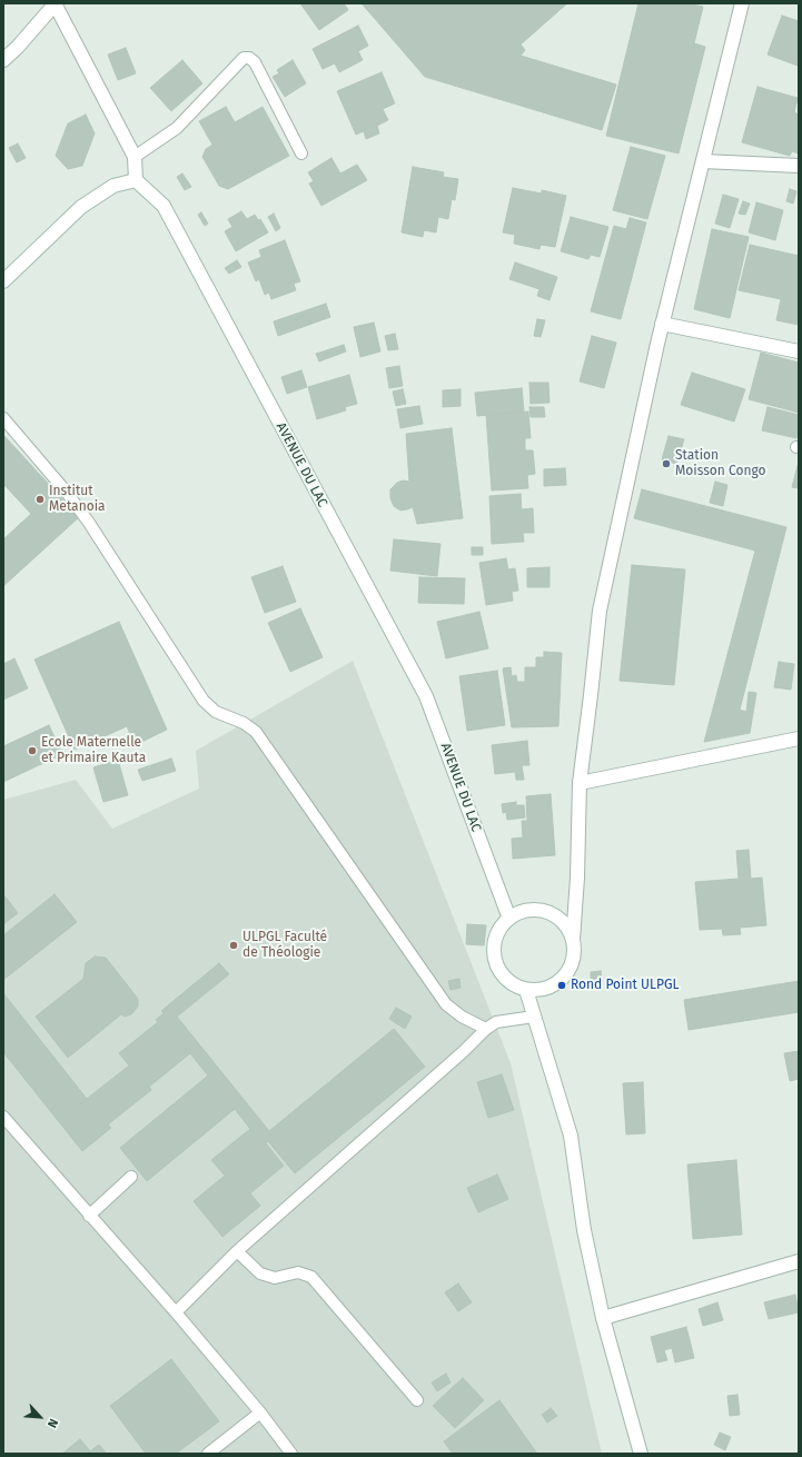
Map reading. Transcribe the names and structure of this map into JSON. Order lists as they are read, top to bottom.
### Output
{
  "streets": {
    "street": ["AVENUE DU LAC"]
  },
  "places": [
    "Station Moisson Congo",
    "Institut Metanoia",
    "Ecole Maternelle et Primaire Kauta",
    "ULPGL Faculté de Théologie",
    "Rond Point ULPGL"
  ],
  "north": "bottom right"
}
